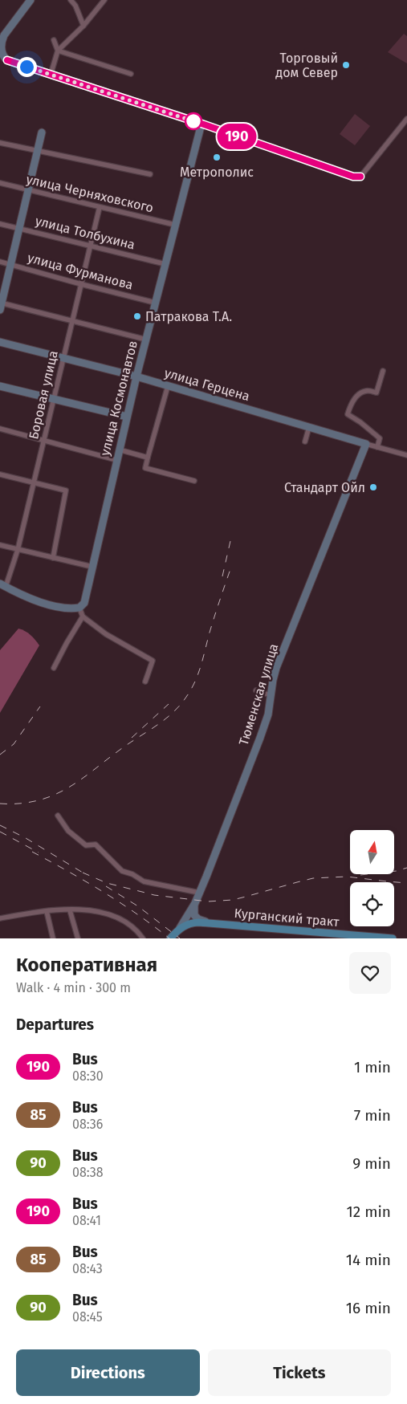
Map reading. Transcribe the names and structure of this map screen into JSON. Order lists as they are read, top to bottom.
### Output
{
  "streets": {
    "main road": ["Курганский тракт"],
    "street": [
      "улица Черняховского",
      "улица Толбухина",
      "улица Фурманова",
      "улица Герцена",
      "Боровая улица",
      "улица Космонавтов",
      "Тюменская улица"
    ]
  },
  "crossings": [
    ["улица Черняховского", "Боровая улица"],
    ["улица Черняховского", "улица Космонавтов"],
    ["улица Толбухина", "Боровая улица"],
    ["улица Толбухина", "улица Космонавтов"],
    ["улица Фурманова", "Боровая улица"],
    ["улица Фурманова", "улица Космонавтов"],
    ["улица Герцена", "Боровая улица"],
    ["улица Герцена", "улица Космонавтов"],
    ["улица Герцена", "Тюменская улица"],
    ["Тюменская улица", "Курганский тракт"]
  ],
  "places": [
    "Торговый дом Север",
    "Метрополис",
    "Патракова Т.А.",
    "Стандарт Ойл"
  ],
  "lines": ["bus line 190"],
  "north": "top",
  "page": {
    "on_map": "190",
    "heading": [
      ["Кооперативная", "Walk · 4 min · 300 m"],
      "Departures"
    ],
    "list": [
      {
        "mark": "190",
        "name": "Bus",
        "note": "08:30",
        "value": "1 min"
      },
      {
        "mark": "85",
        "name": "Bus",
        "note": "08:36",
        "value": "7 min"
      },
      {
        "mark": "90",
        "name": "Bus",
        "note": "08:38",
        "value": "9 min"
      },
      {
        "mark": "190",
        "name": "Bus",
        "note": "08:41",
        "value": "12 min"
      },
      {
        "mark": "85",
        "name": "Bus",
        "note": "08:43",
        "value": "14 min"
      },
      {
        "mark": "90",
        "name": "Bus",
        "note": "08:45",
        "value": "16 min"
      }
    ],
    "buttons": ["Directions", "Tickets"]
  }
}
